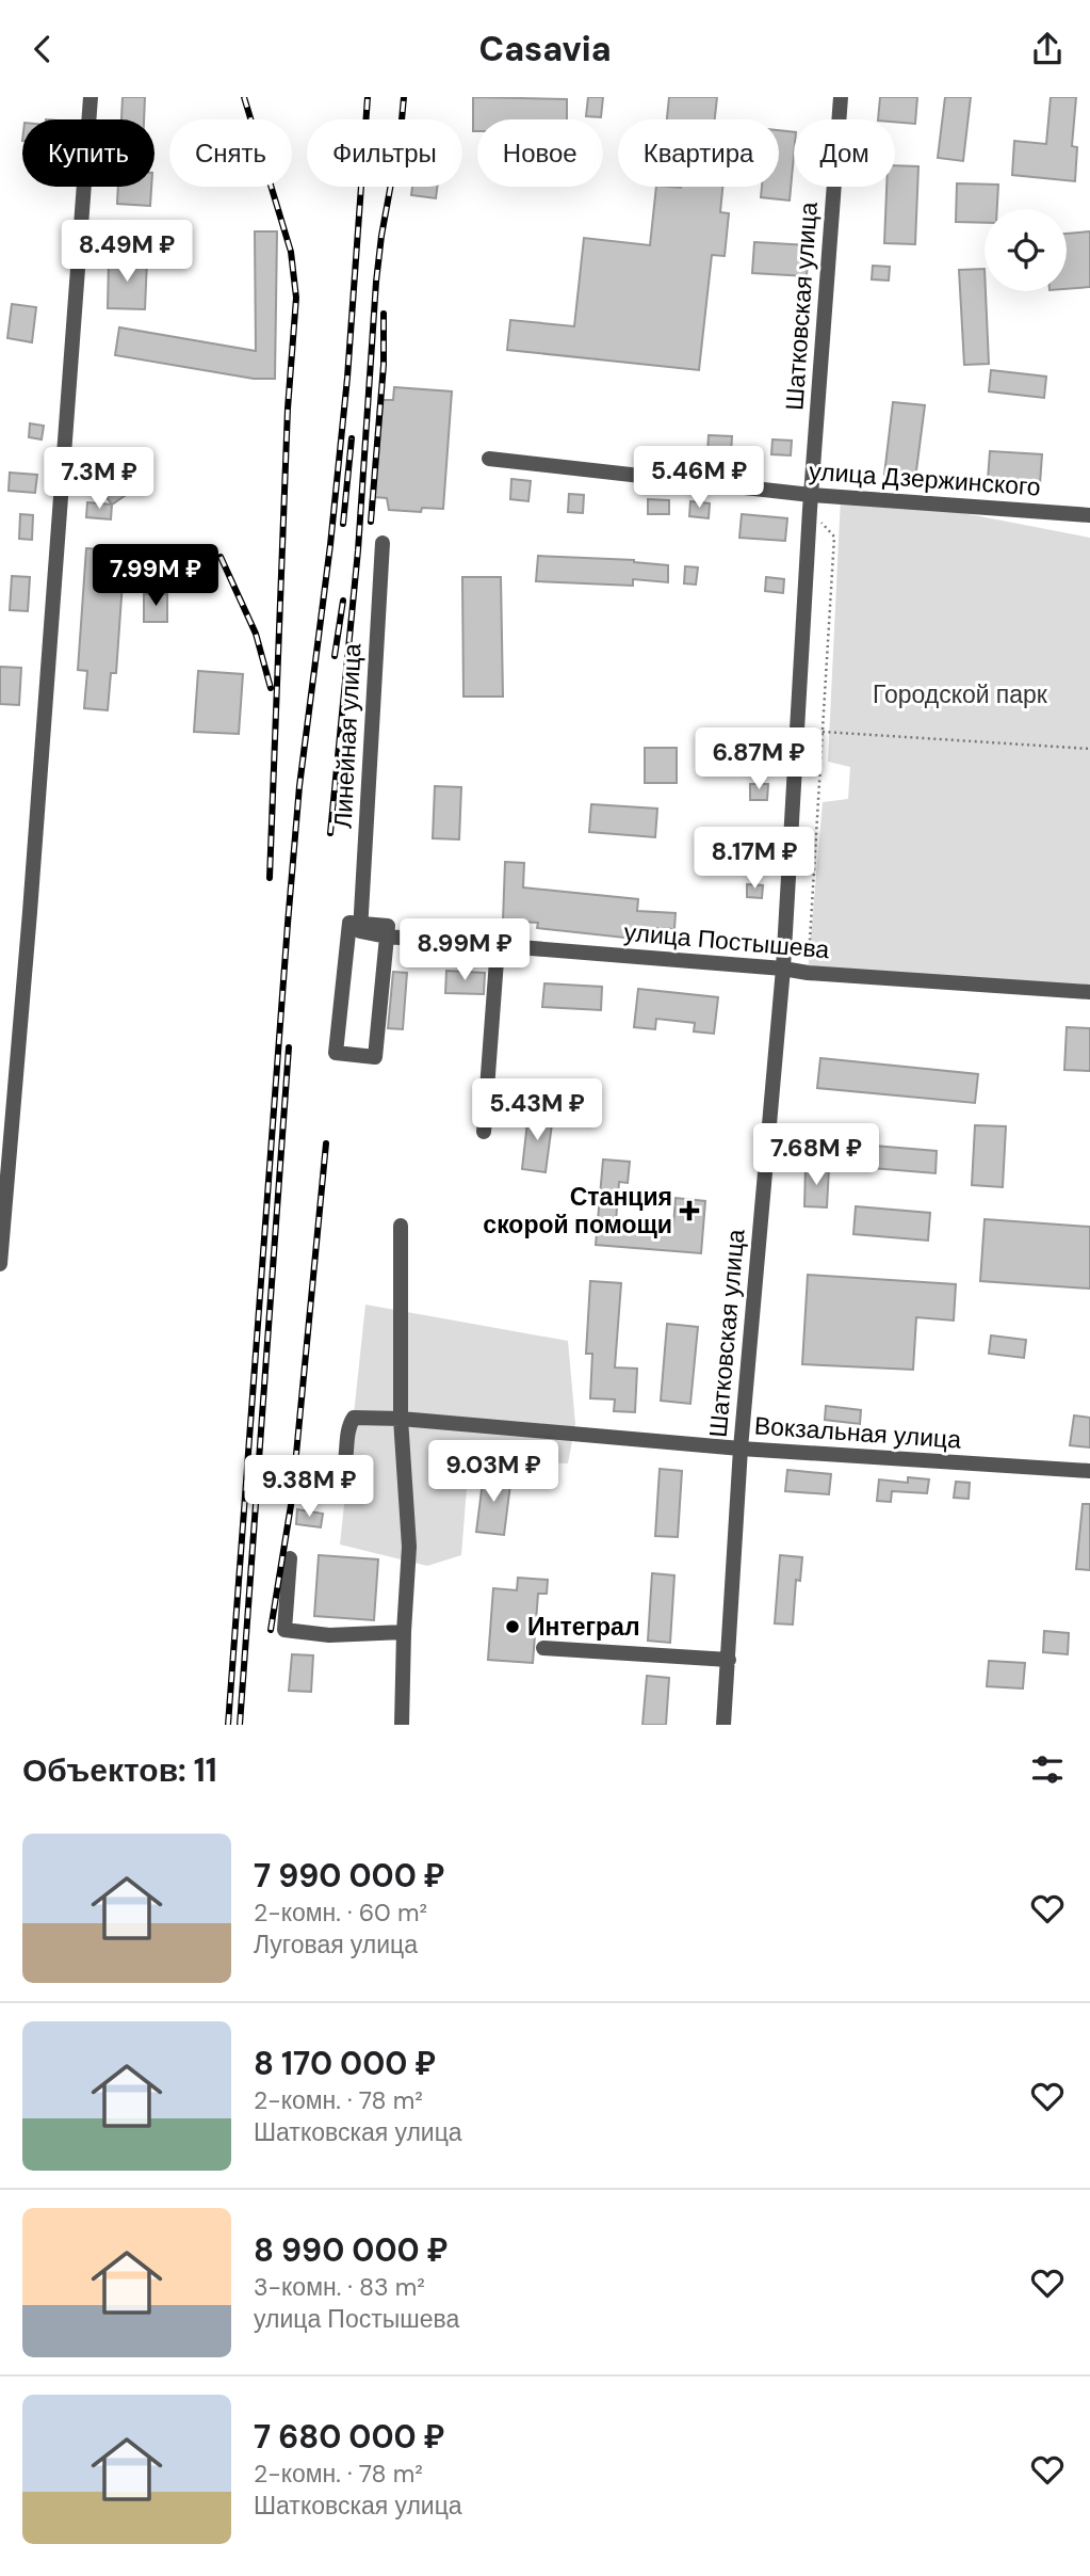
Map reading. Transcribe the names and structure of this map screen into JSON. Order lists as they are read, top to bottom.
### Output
{
  "streets": {
    "street": [
      "Шатковская улица",
      "улица Дзержинского",
      "Линейная улица",
      "улица Постышева",
      "Вокзальная улица"
    ]
  },
  "crossings": [
    ["Шатковская улица", "улица Дзержинского"],
    ["Шатковская улица", "улица Постышева"],
    ["Шатковская улица", "Вокзальная улица"],
    ["Линейная улица", "улица Постышева"]
  ],
  "parks": ["Городской парк"],
  "places": {
    "health": ["Станция скорой помощи"],
    "other": ["Интеграл"]
  },
  "page": {
    "header": "Casavia",
    "chip": [
      "Купить",
      "Снять",
      "Фильтры",
      "Новое",
      "Квартира",
      "Дом"
    ],
    "price": [
      "8.49M ₽",
      "5.46M ₽",
      "7.3M ₽",
      "7.99M ₽",
      "6.87M ₽",
      "8.17M ₽",
      "8.99M ₽",
      "5.43M ₽",
      "7.68M ₽",
      "9.03M ₽",
      "9.38M ₽"
    ],
    "heading": "Объектов: 11",
    "list": [
      {
        "name": "7 990 000 ₽",
        "note": "2-комн. · 60 m² · Луговая улица"
      },
      {
        "name": "8 170 000 ₽",
        "note": "2-комн. · 78 m² · Шатковская улица"
      },
      {
        "name": "8 990 000 ₽",
        "note": "3-комн. · 83 m² · улица Постышева"
      },
      {
        "name": "7 680 000 ₽",
        "note": "2-комн. · 78 m² · Шатковская улица"
      }
    ]
  }
}
